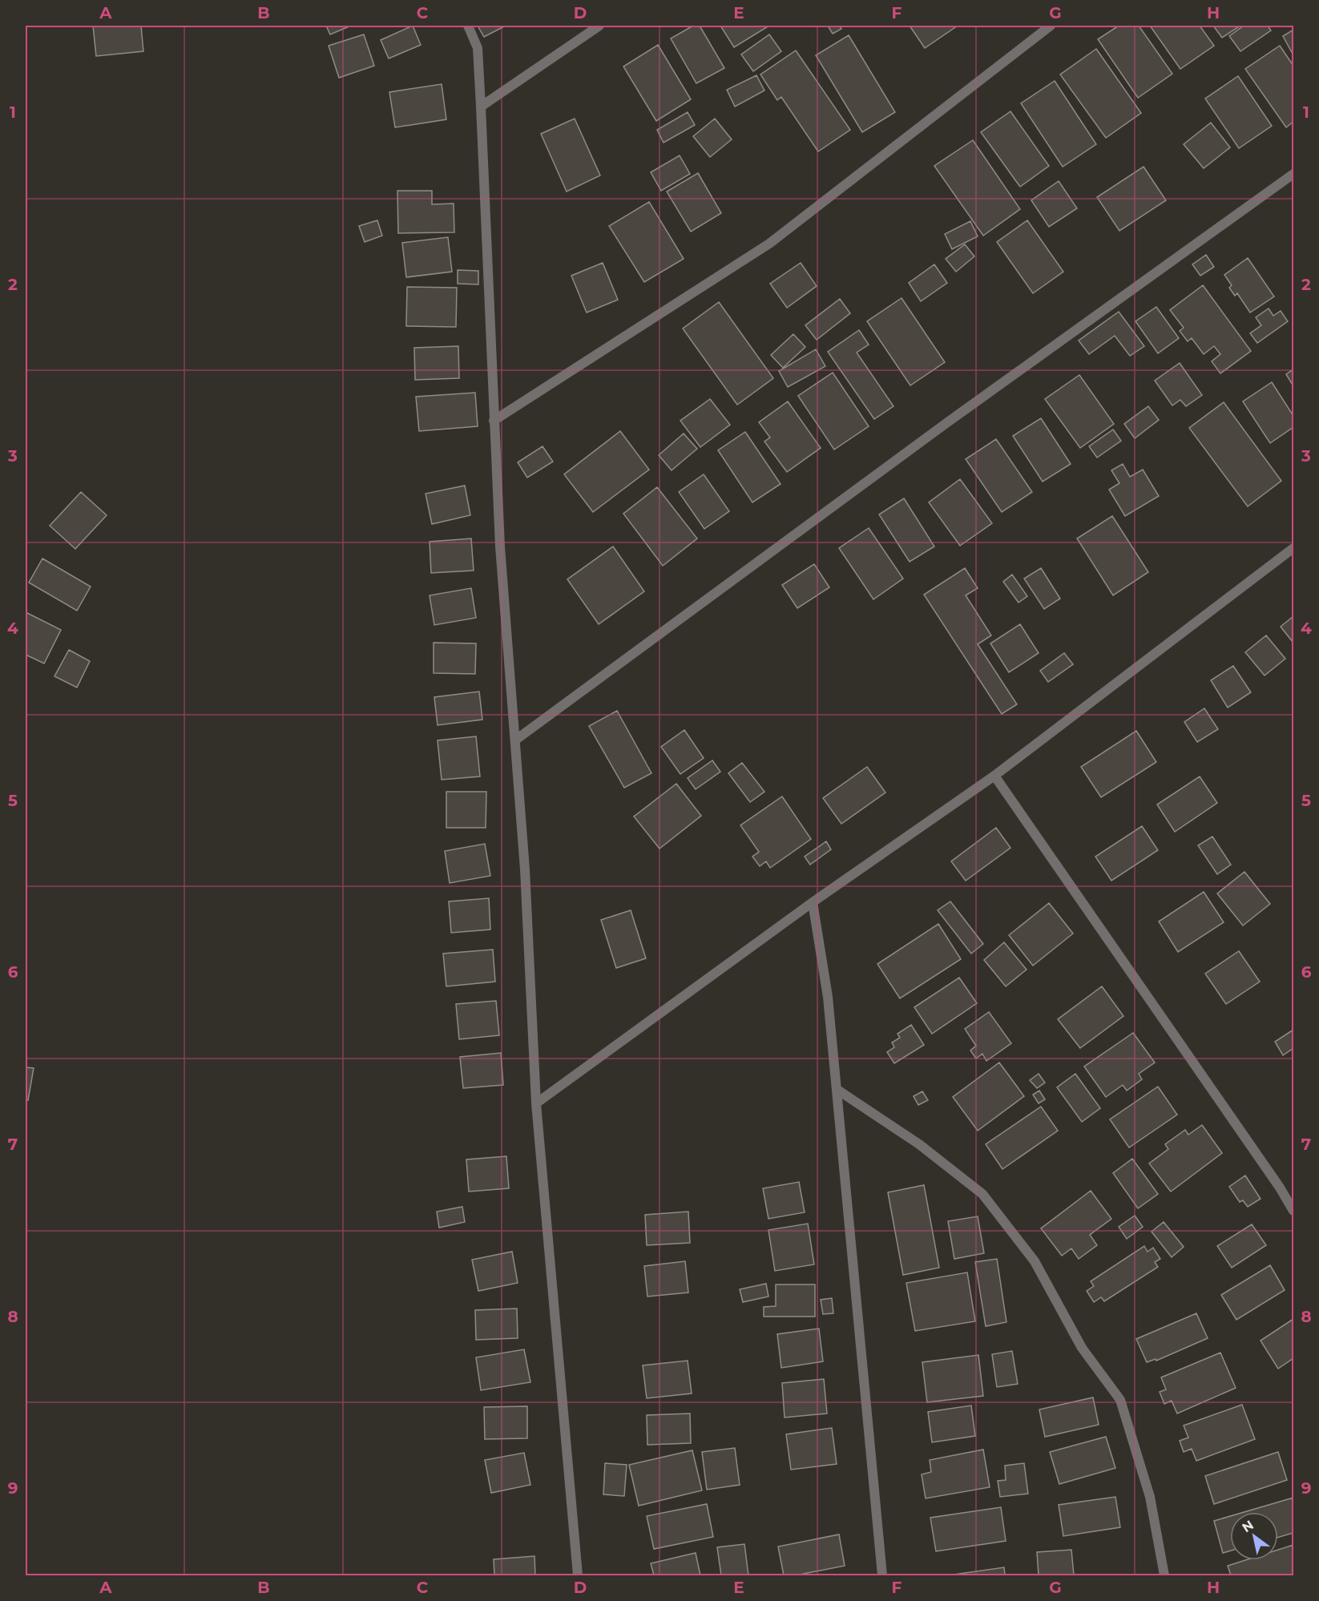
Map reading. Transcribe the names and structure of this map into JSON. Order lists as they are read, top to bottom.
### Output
{
  "north": "top left",
  "grid": {
    "columns": [
      "A",
      "B",
      "C",
      "D",
      "E",
      "F",
      "G",
      "H"
    ],
    "rows": [
      "1",
      "2",
      "3",
      "4",
      "5",
      "6",
      "7",
      "8",
      "9"
    ]
  }
}
